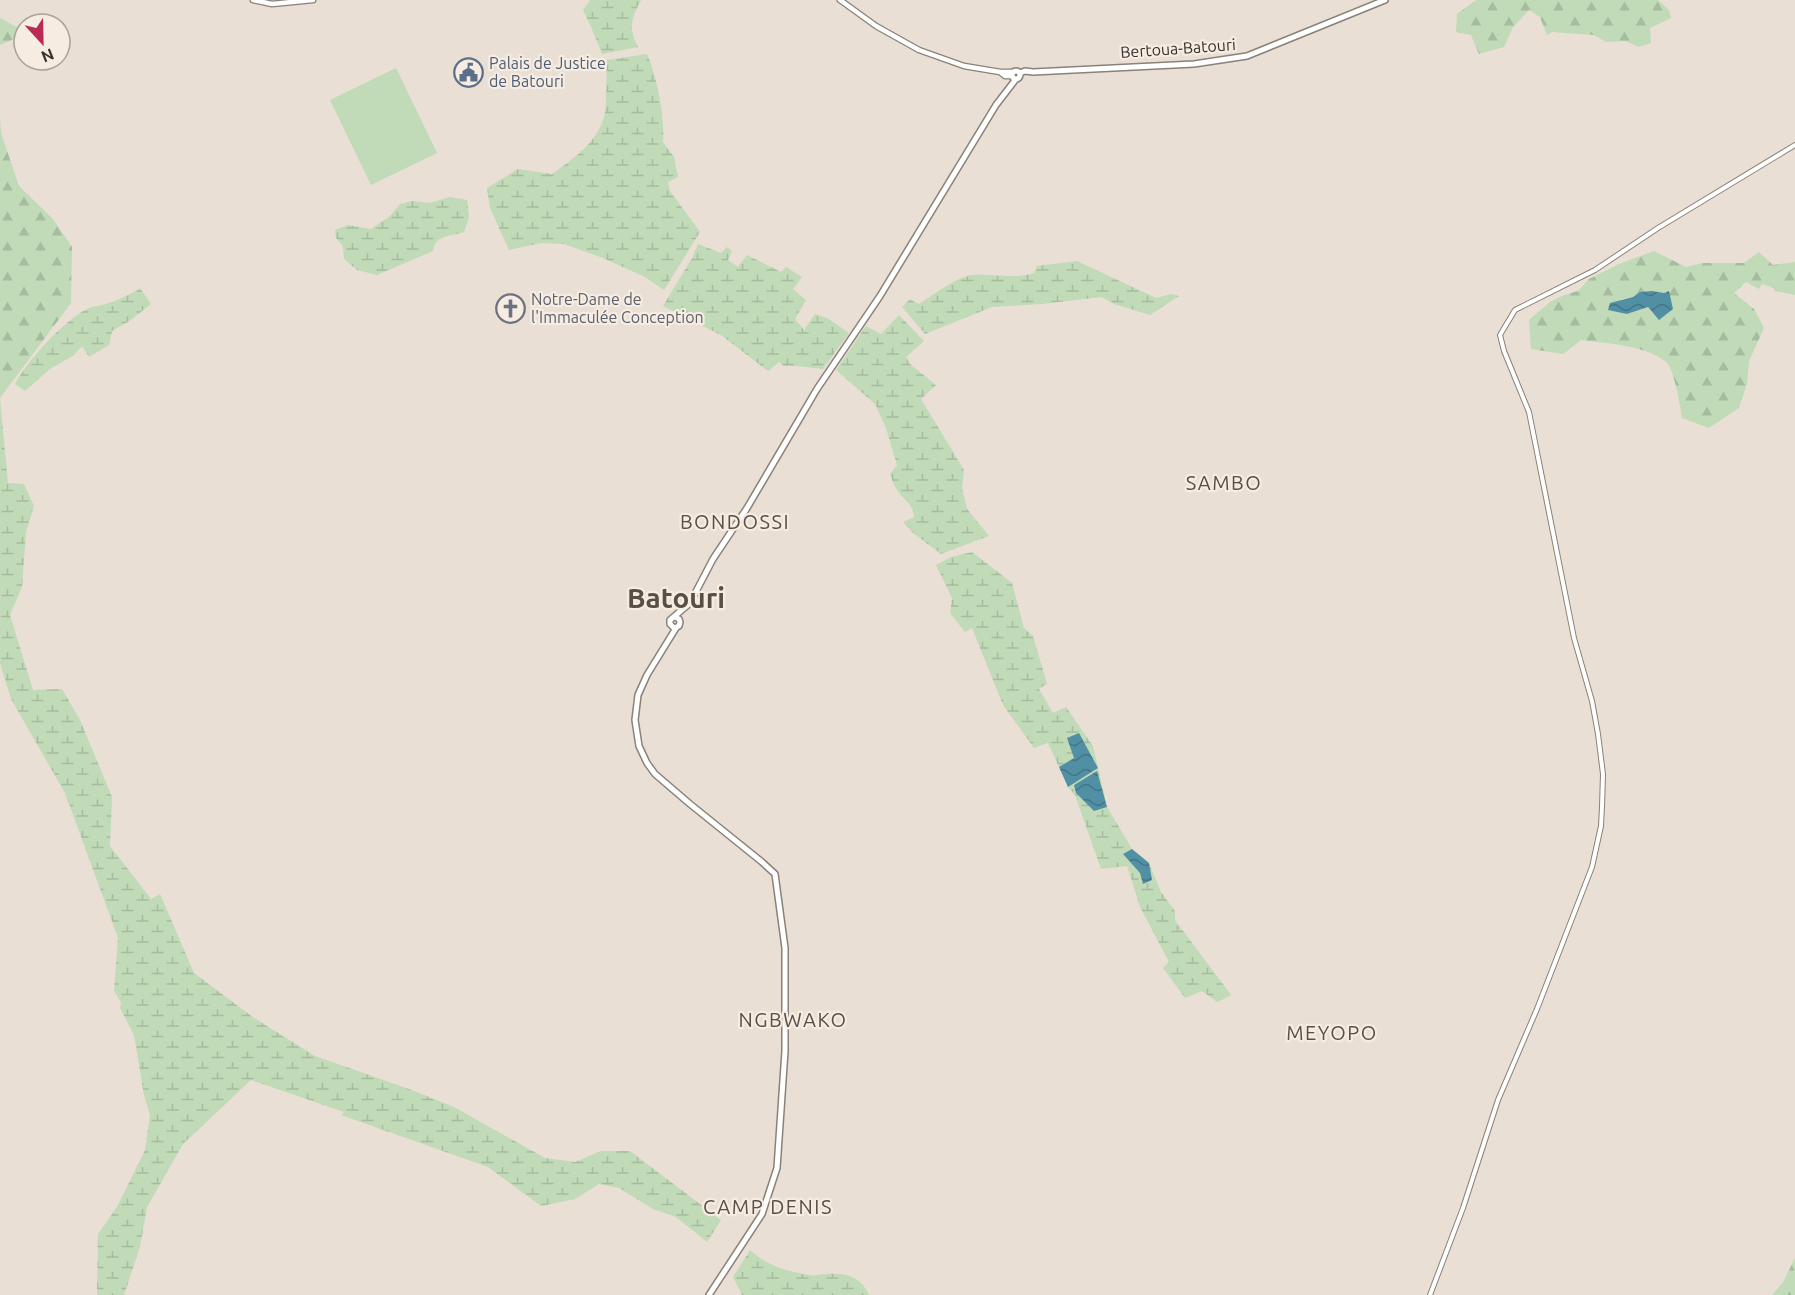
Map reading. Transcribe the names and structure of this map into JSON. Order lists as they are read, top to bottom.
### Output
{
  "streets": {
    "highway": ["Bertoua-Batouri"]
  },
  "districts": [
    "SAMBO",
    "BONDOSSI",
    "Batouri",
    "NGBWAKO",
    "MEYOPO",
    "CAMP DENIS"
  ],
  "places": {
    "public building": ["Palais de Justice de Batouri"],
    "church": ["Notre-Dame de l'Immaculée Conception"]
  },
  "north": "bottom"
}
